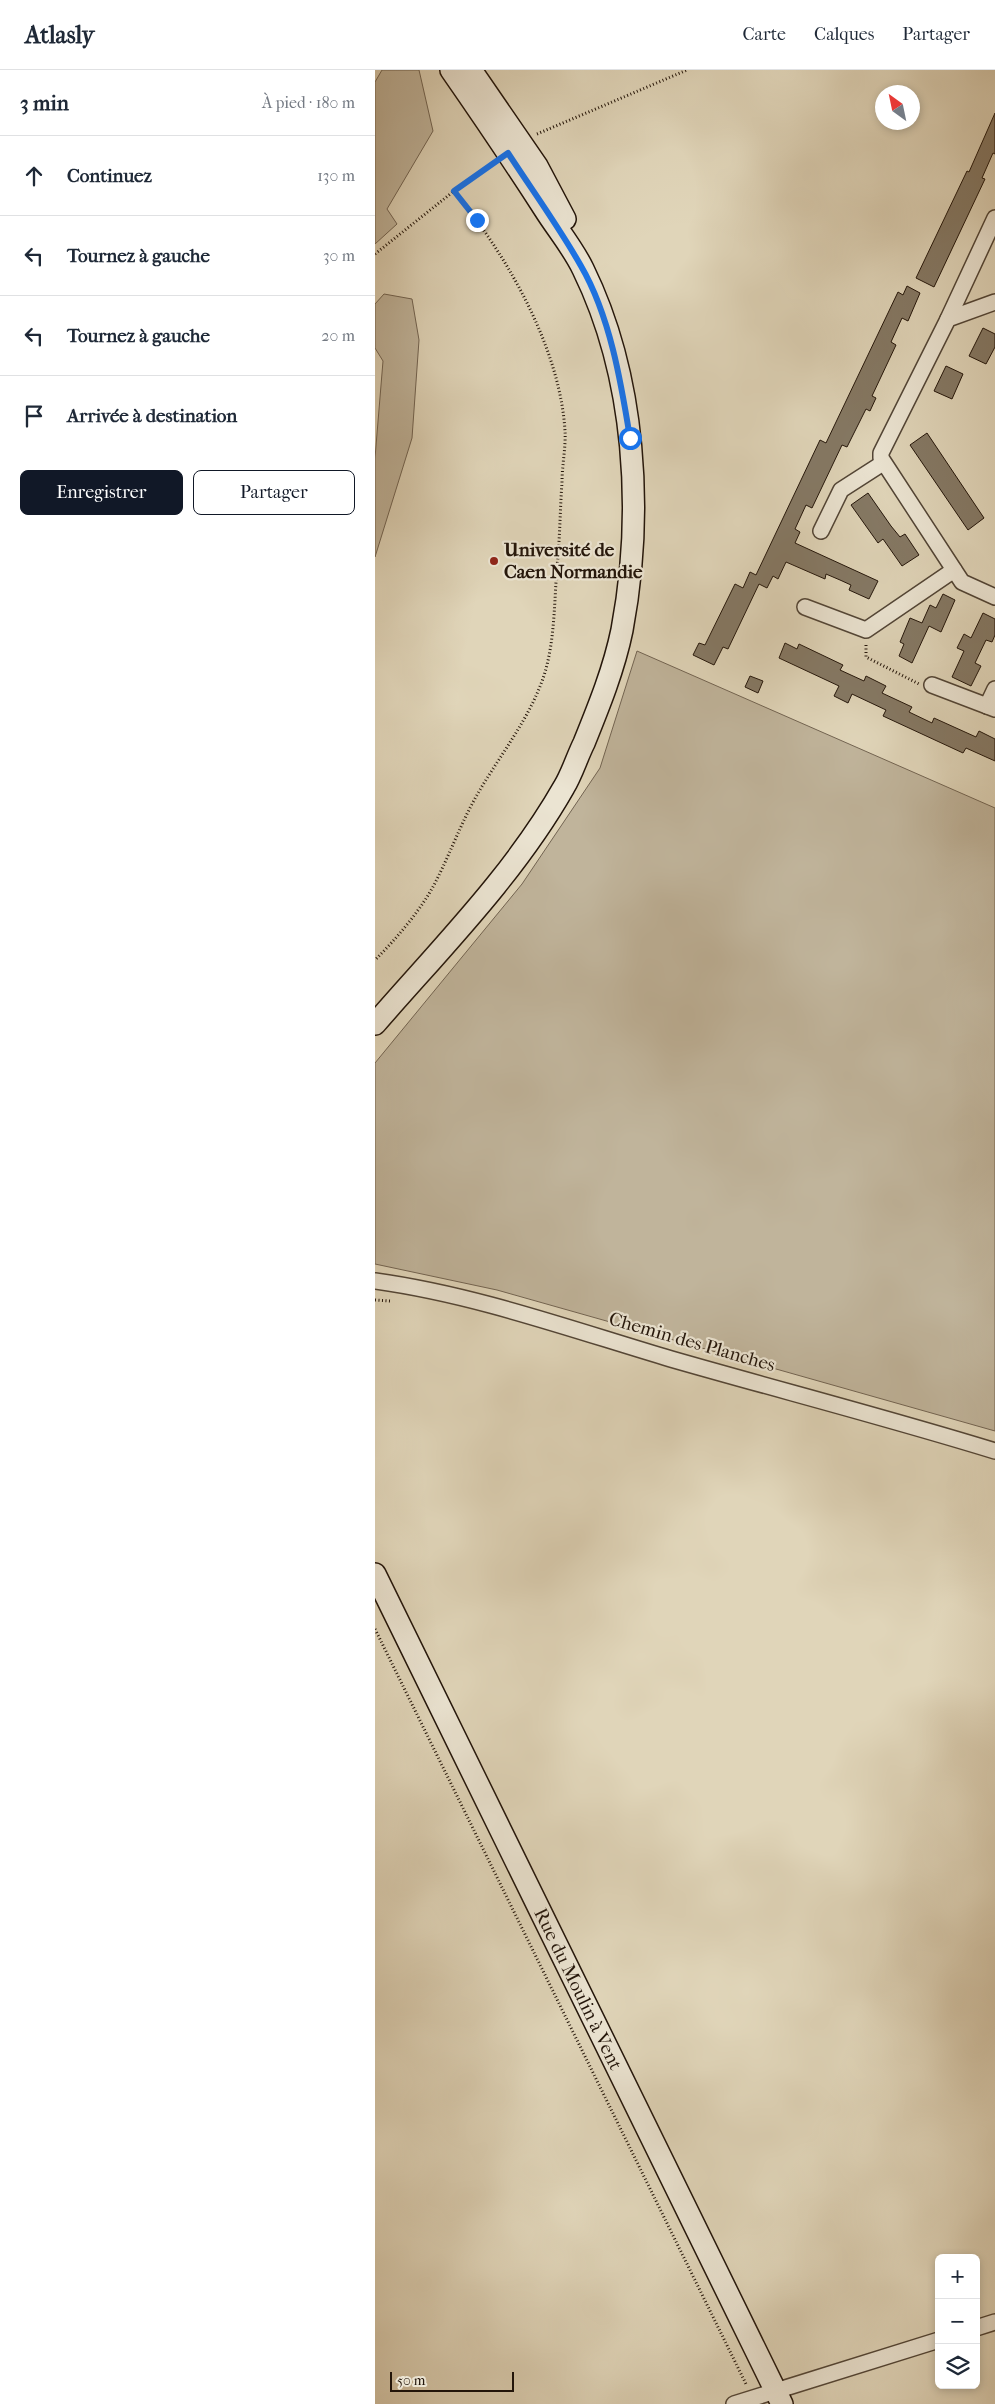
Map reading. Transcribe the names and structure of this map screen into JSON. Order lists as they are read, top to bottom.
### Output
{
  "streets": {
    "main road": ["Rue du Moulin à Vent"],
    "street": ["Chemin des Planches"]
  },
  "places": ["Université de Caen Normandie"],
  "scale_bar": "50 m",
  "north": "top left",
  "page": {
    "header": "Atlasly",
    "nav": ["Carte", "Calques", "Partager"],
    "heading": ["3 min", "À pied · 180 m"],
    "list": [
      ["Continuez", "130 m"],
      ["Tournez à gauche", "30 m"],
      ["Tournez à gauche", "20 m"],
      "Arrivée à destination"
    ],
    "buttons": ["Enregistrer", "Partager"],
    "map_buttons": ["+", "−"],
    "scale": "50 m"
  }
}
